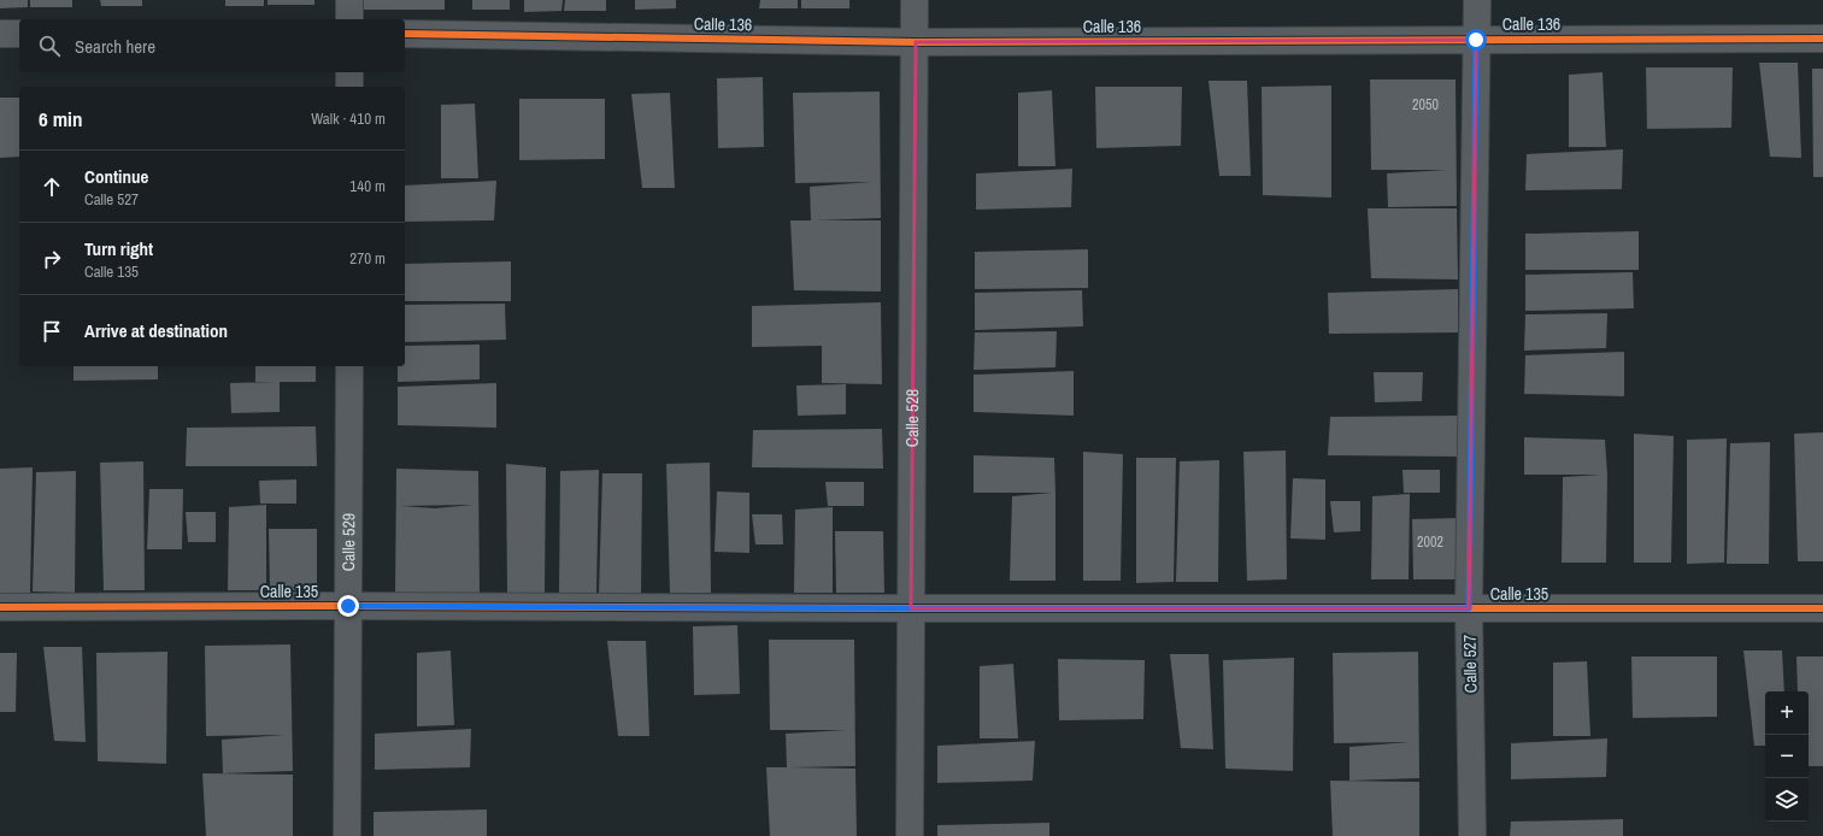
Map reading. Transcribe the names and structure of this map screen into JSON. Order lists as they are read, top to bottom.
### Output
{
  "streets": {
    "street": [
      "Calle 136",
      "Calle 528",
      "Calle 529",
      "Calle 135",
      "Calle 527"
    ]
  },
  "crossings": [
    ["Calle 136", "Calle 528"],
    ["Calle 136", "Calle 527"],
    ["Calle 528", "Calle 135"],
    ["Calle 529", "Calle 135"],
    ["Calle 135", "Calle 527"]
  ],
  "house_numbers": ["2050", "2002"],
  "page": {
    "search": "Search here",
    "heading": ["6 min", "Walk · 410 m"],
    "list": [
      ["Continue", "Calle 527", "140 m"],
      ["Turn right", "Calle 135", "270 m"],
      "Arrive at destination"
    ],
    "map_buttons": ["+", "−"]
  }
}
